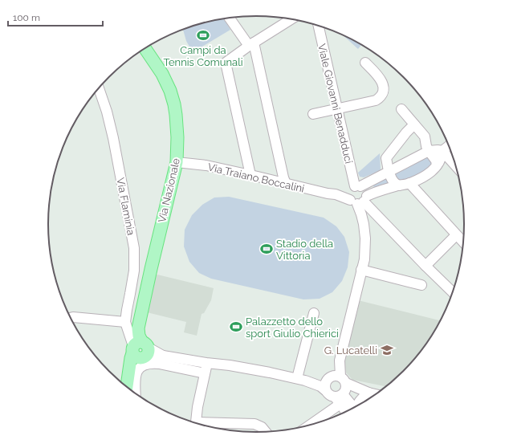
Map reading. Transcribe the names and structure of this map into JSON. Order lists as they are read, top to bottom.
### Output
{
  "streets": {
    "main road": ["Via Nazionale"],
    "street": ["Viale Giovanni Benadduci", "Via Traiano Boccalini", "Via Flaminia"]
  },
  "crossings": [
    ["Viale Giovanni Benadduci", "Via Traiano Boccalini"],
    ["Via Traiano Boccalini", "Via Nazionale"]
  ],
  "places": {
    "sports": ["Campi da Tennis Comunali", "Stadio della Vittoria", "Palazzetto dello sport Giulio Chierici"],
    "school or university": ["G. Lucatelli"]
  },
  "scale_bar": "100 m"
}
